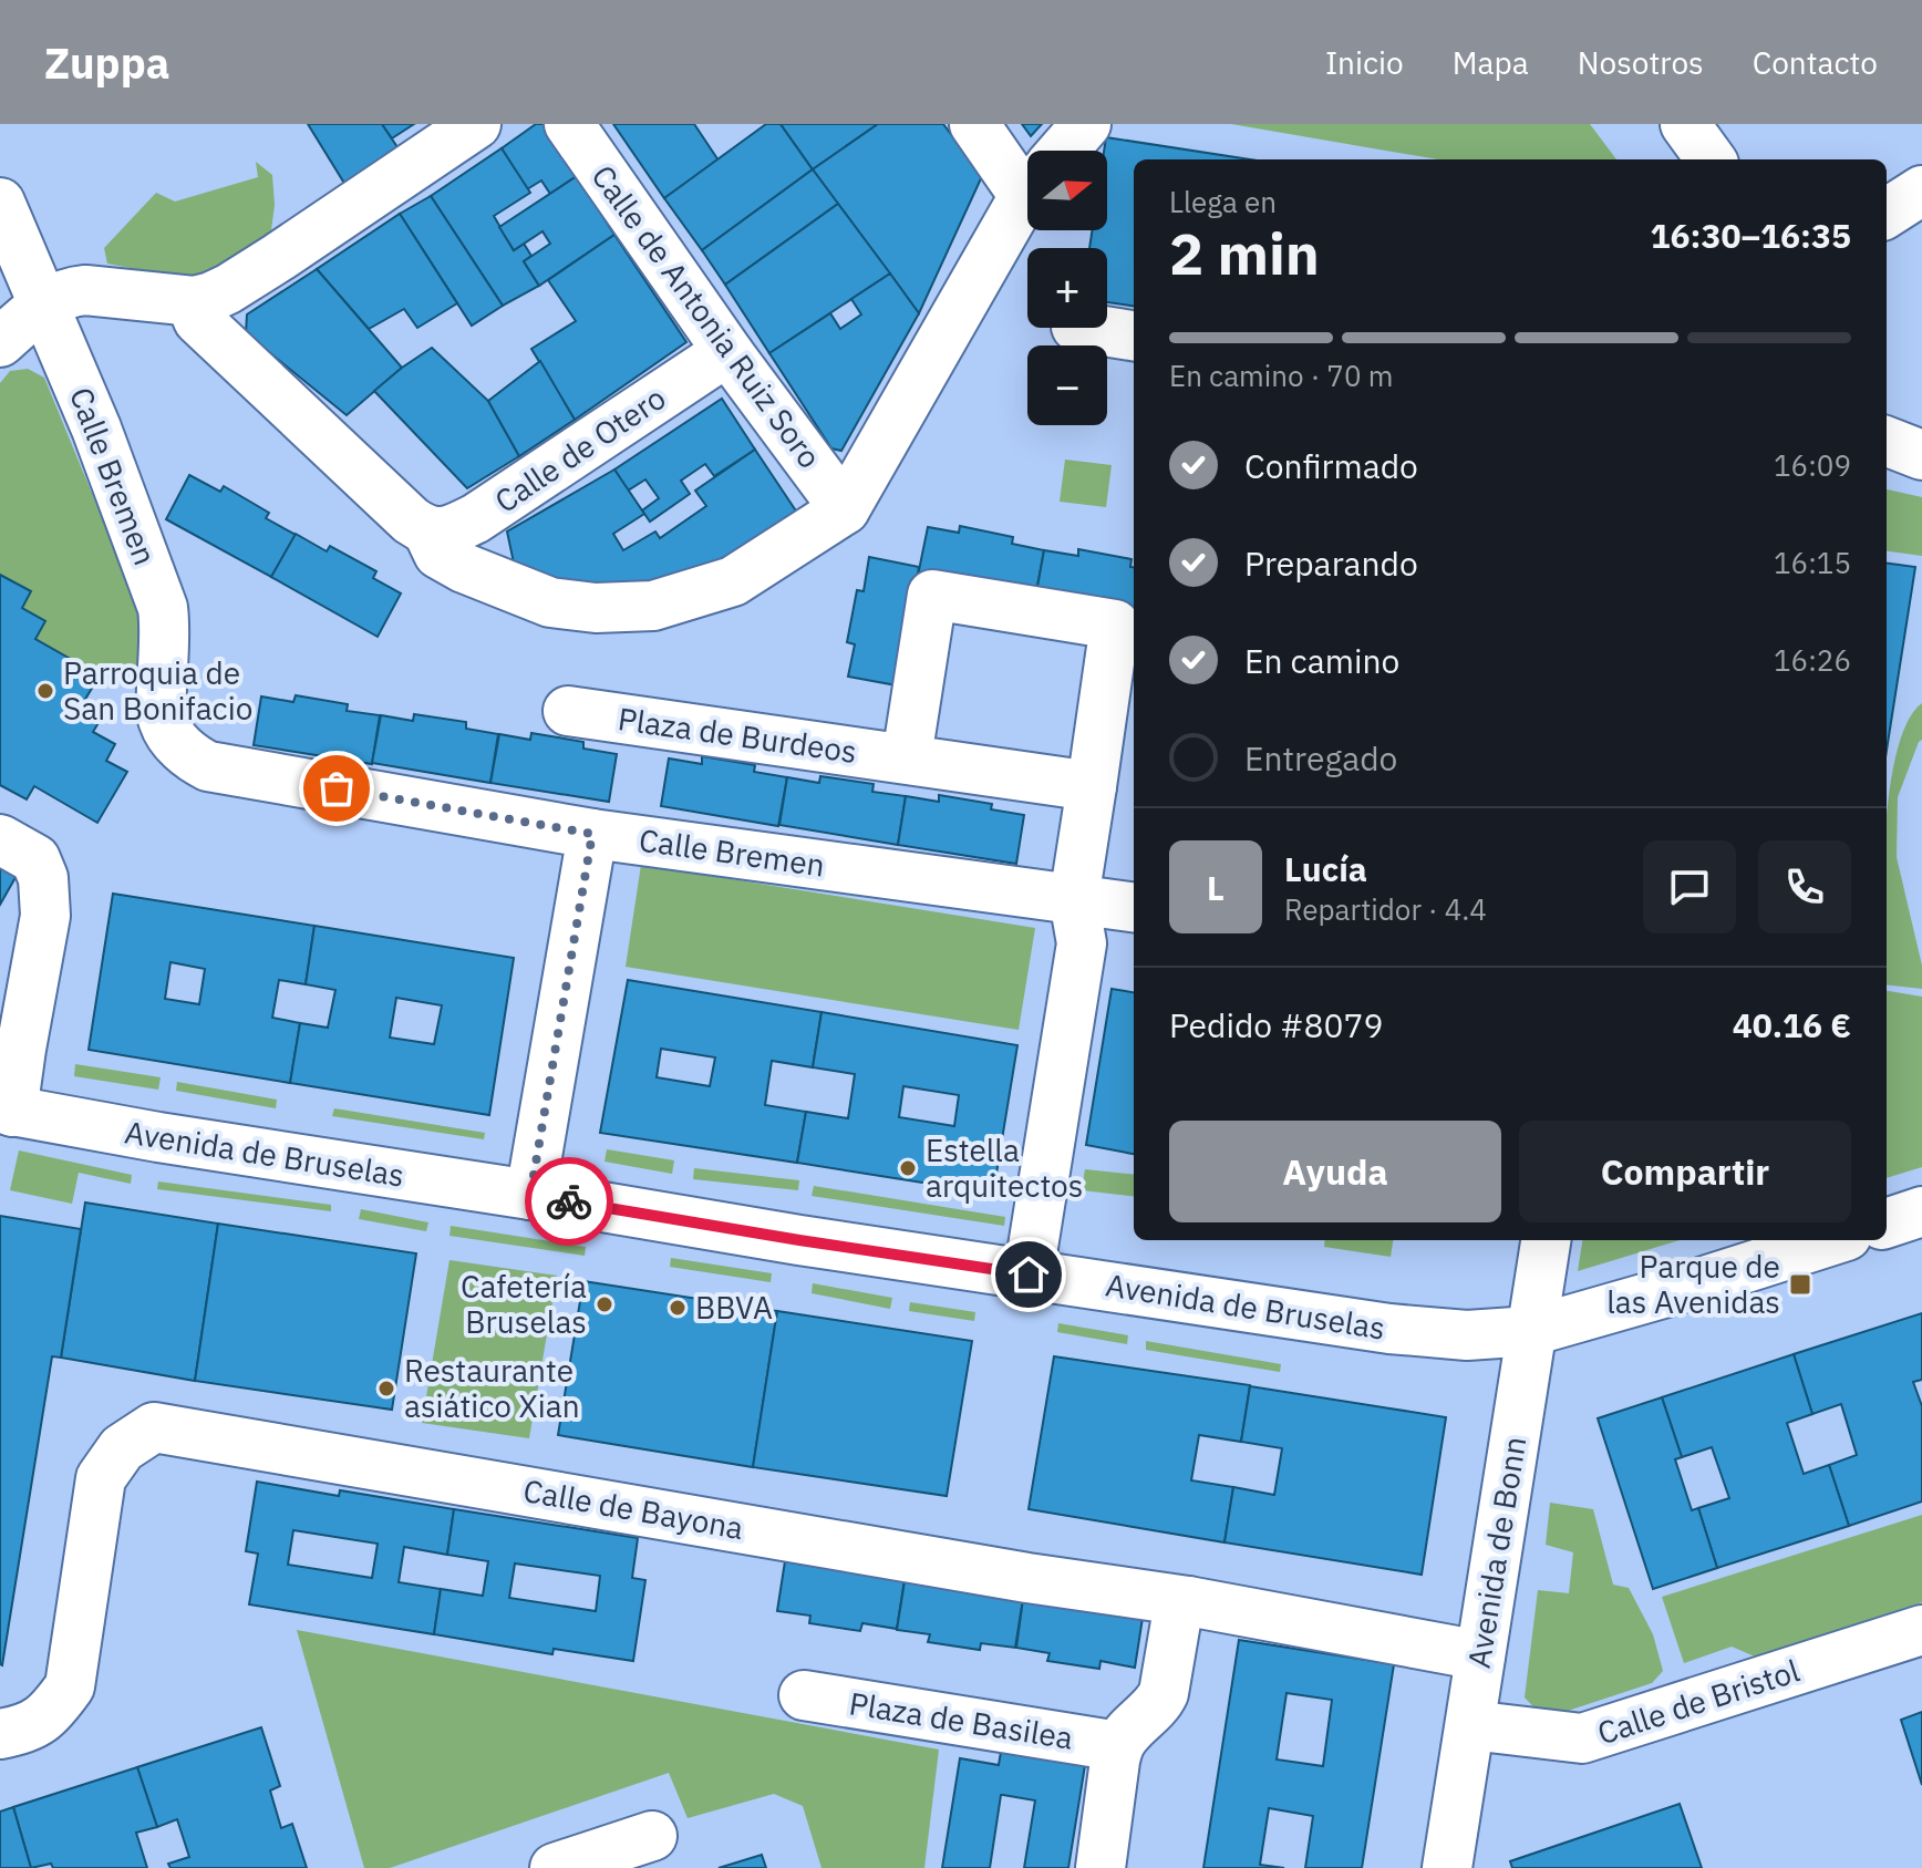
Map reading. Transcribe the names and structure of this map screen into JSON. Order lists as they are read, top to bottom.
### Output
{
  "streets": {
    "street": [
      "Calle de Antonia Ruiz Soro",
      "Calle de Otero",
      "Calle Bremen",
      "Plaza de Burdeos",
      "Avenida de Bruselas",
      "Calle de Bayona",
      "Avenida de Bonn",
      "Calle de Bristol",
      "Plaza de Basilea"
    ]
  },
  "crossings": [
    ["Calle de Antonia Ruiz Soro", "Calle de Otero"],
    ["Avenida de Bruselas", "Avenida de Bonn"],
    ["Calle de Bayona", "Avenida de Bonn"],
    ["Avenida de Bonn", "Calle de Bristol"]
  ],
  "places": {
    "other": [
      "Parroquia de San Bonifacio",
      "Estella arquitectos",
      "Cafetería Bruselas",
      "BBVA",
      "Restaurante asiático Xian"
    ],
    "transit": ["Parque de las Avenidas"]
  },
  "north": "right",
  "page": {
    "header": "Zuppa",
    "nav": [
      "Inicio",
      "Mapa",
      "Nosotros",
      "Contacto"
    ],
    "map_buttons": ["+", "−"],
    "heading": ["2 min", "Llega en", "16:30–16:35"],
    "panel": [
      "Lucía",
      "Repartidor · 4.4",
      "Pedido #8079",
      "40.16 €"
    ],
    "bar": "En camino · 70 m",
    "list": [
      ["Confirmado", "16:09"],
      ["Preparando", "16:15"],
      ["En camino", "16:26"],
      "Entregado"
    ],
    "round": "L",
    "buttons": ["Ayuda", "Compartir"]
  }
}
